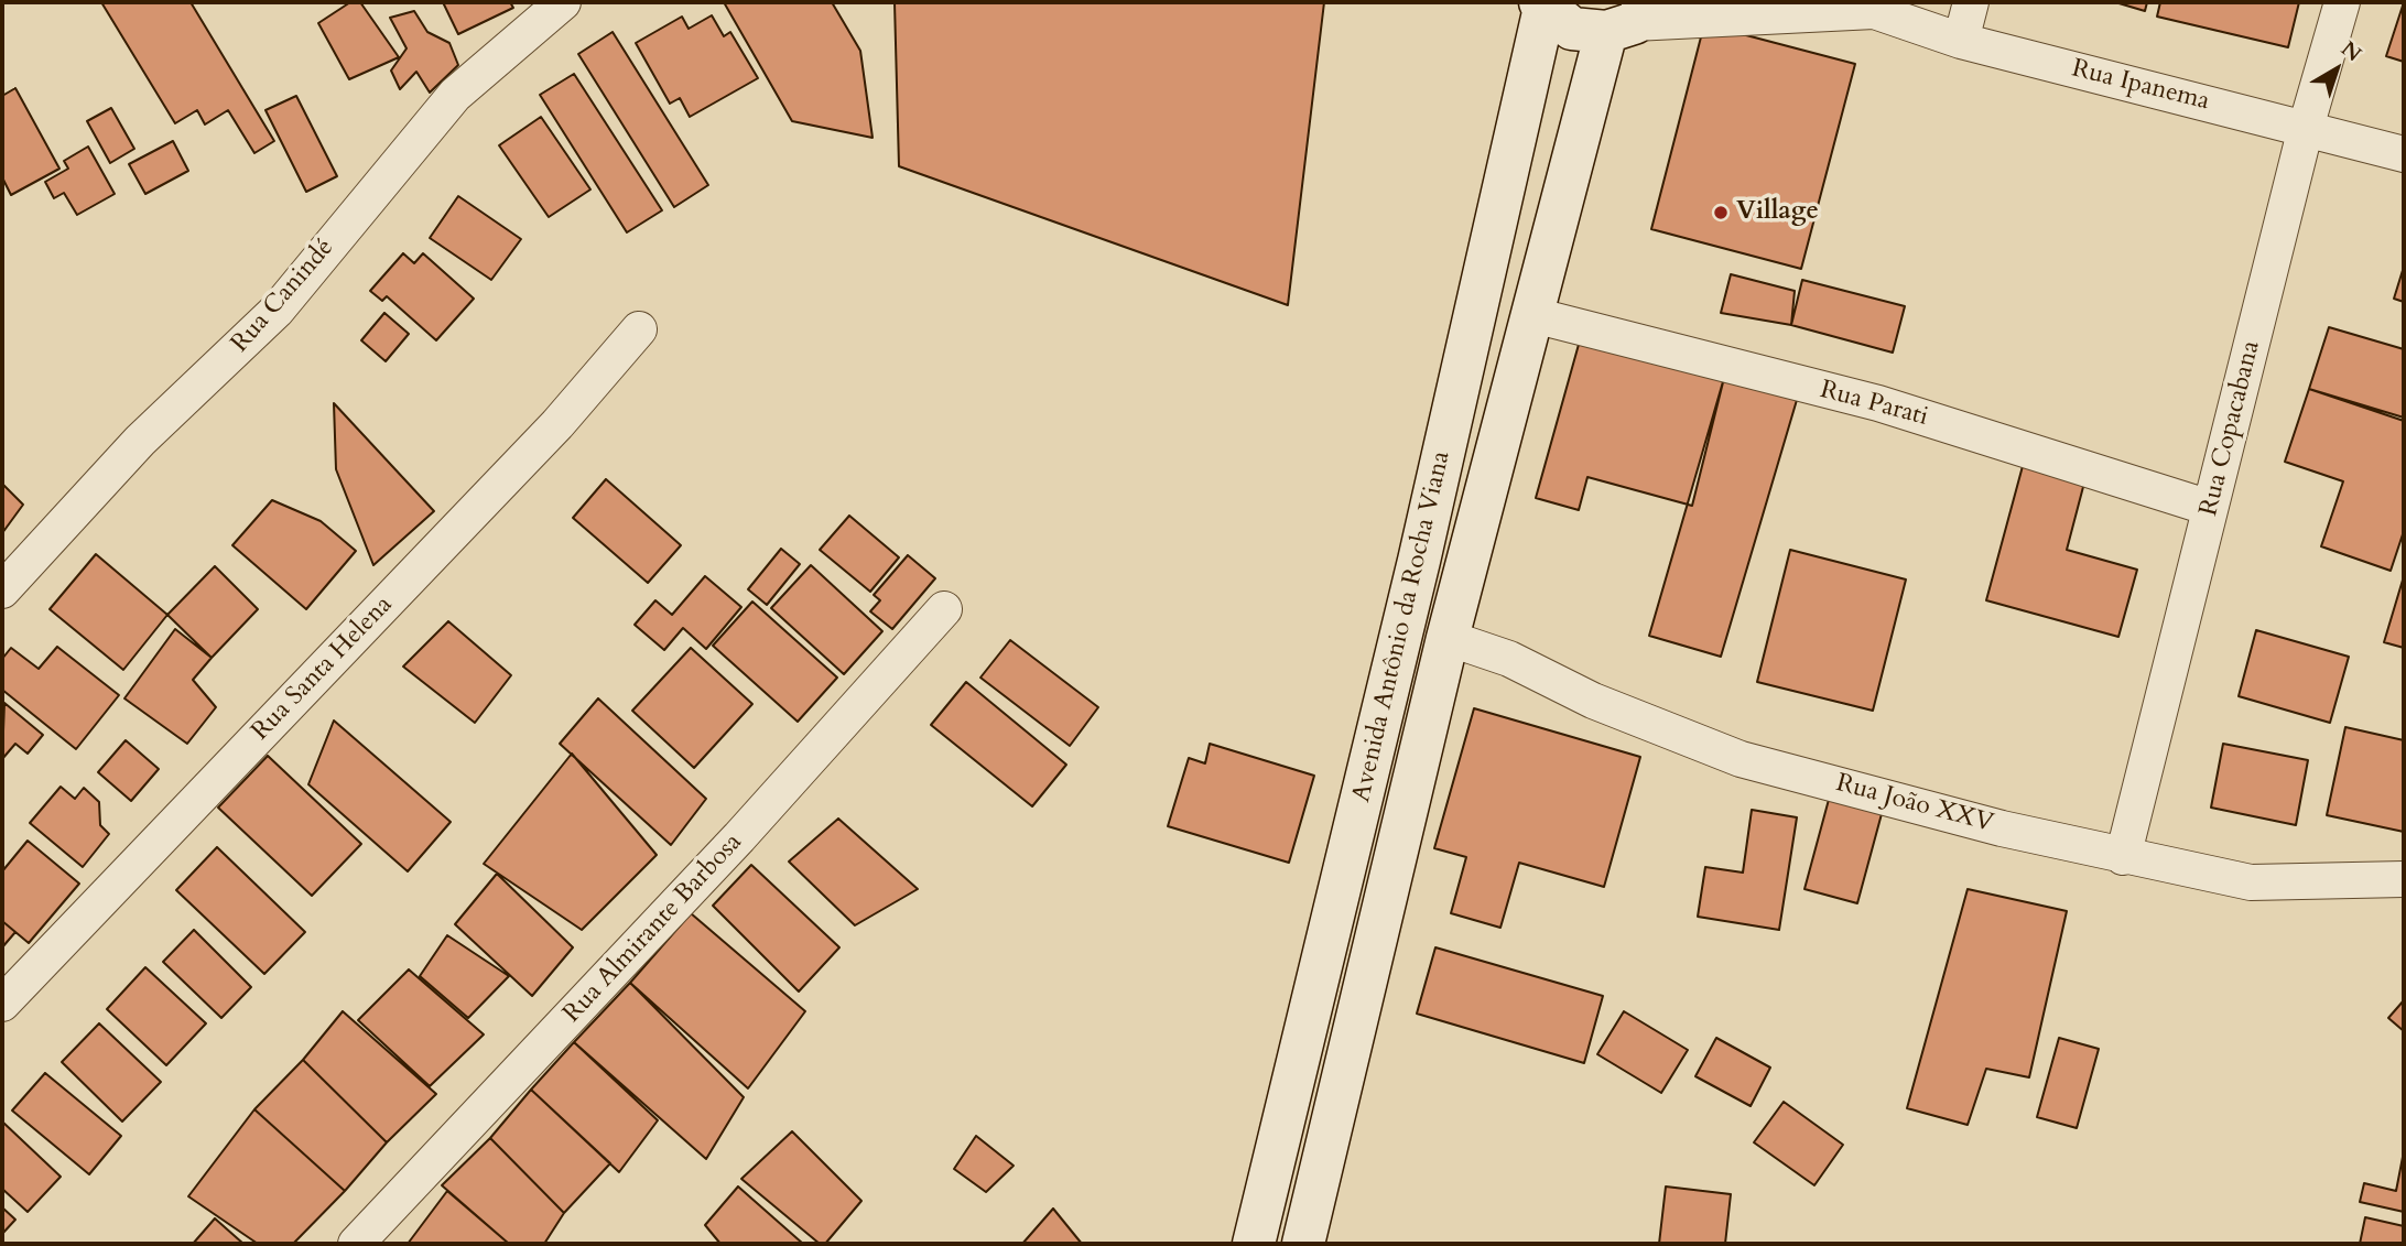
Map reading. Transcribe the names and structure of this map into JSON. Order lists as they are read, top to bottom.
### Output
{
  "streets": {
    "main road": ["Avenida Antônio da Rocha Viana"],
    "street": [
      "Rua Ipanema",
      "Rua Canindé",
      "Rua Parati",
      "Rua Copacabana",
      "Rua Santa Helena",
      "Rua João XXV",
      "Rua Almirante Barbosa"
    ]
  },
  "crossings": [
    ["Rua Ipanema", "Rua Copacabana"],
    ["Rua Ipanema", "Avenida Antônio da Rocha Viana"],
    ["Rua Parati", "Rua Copacabana"],
    ["Rua Parati", "Avenida Antônio da Rocha Viana"],
    ["Rua Copacabana", "Rua João XXV"],
    ["Avenida Antônio da Rocha Viana", "Rua João XXV"]
  ],
  "places": ["Village"],
  "north": "top right"
}
